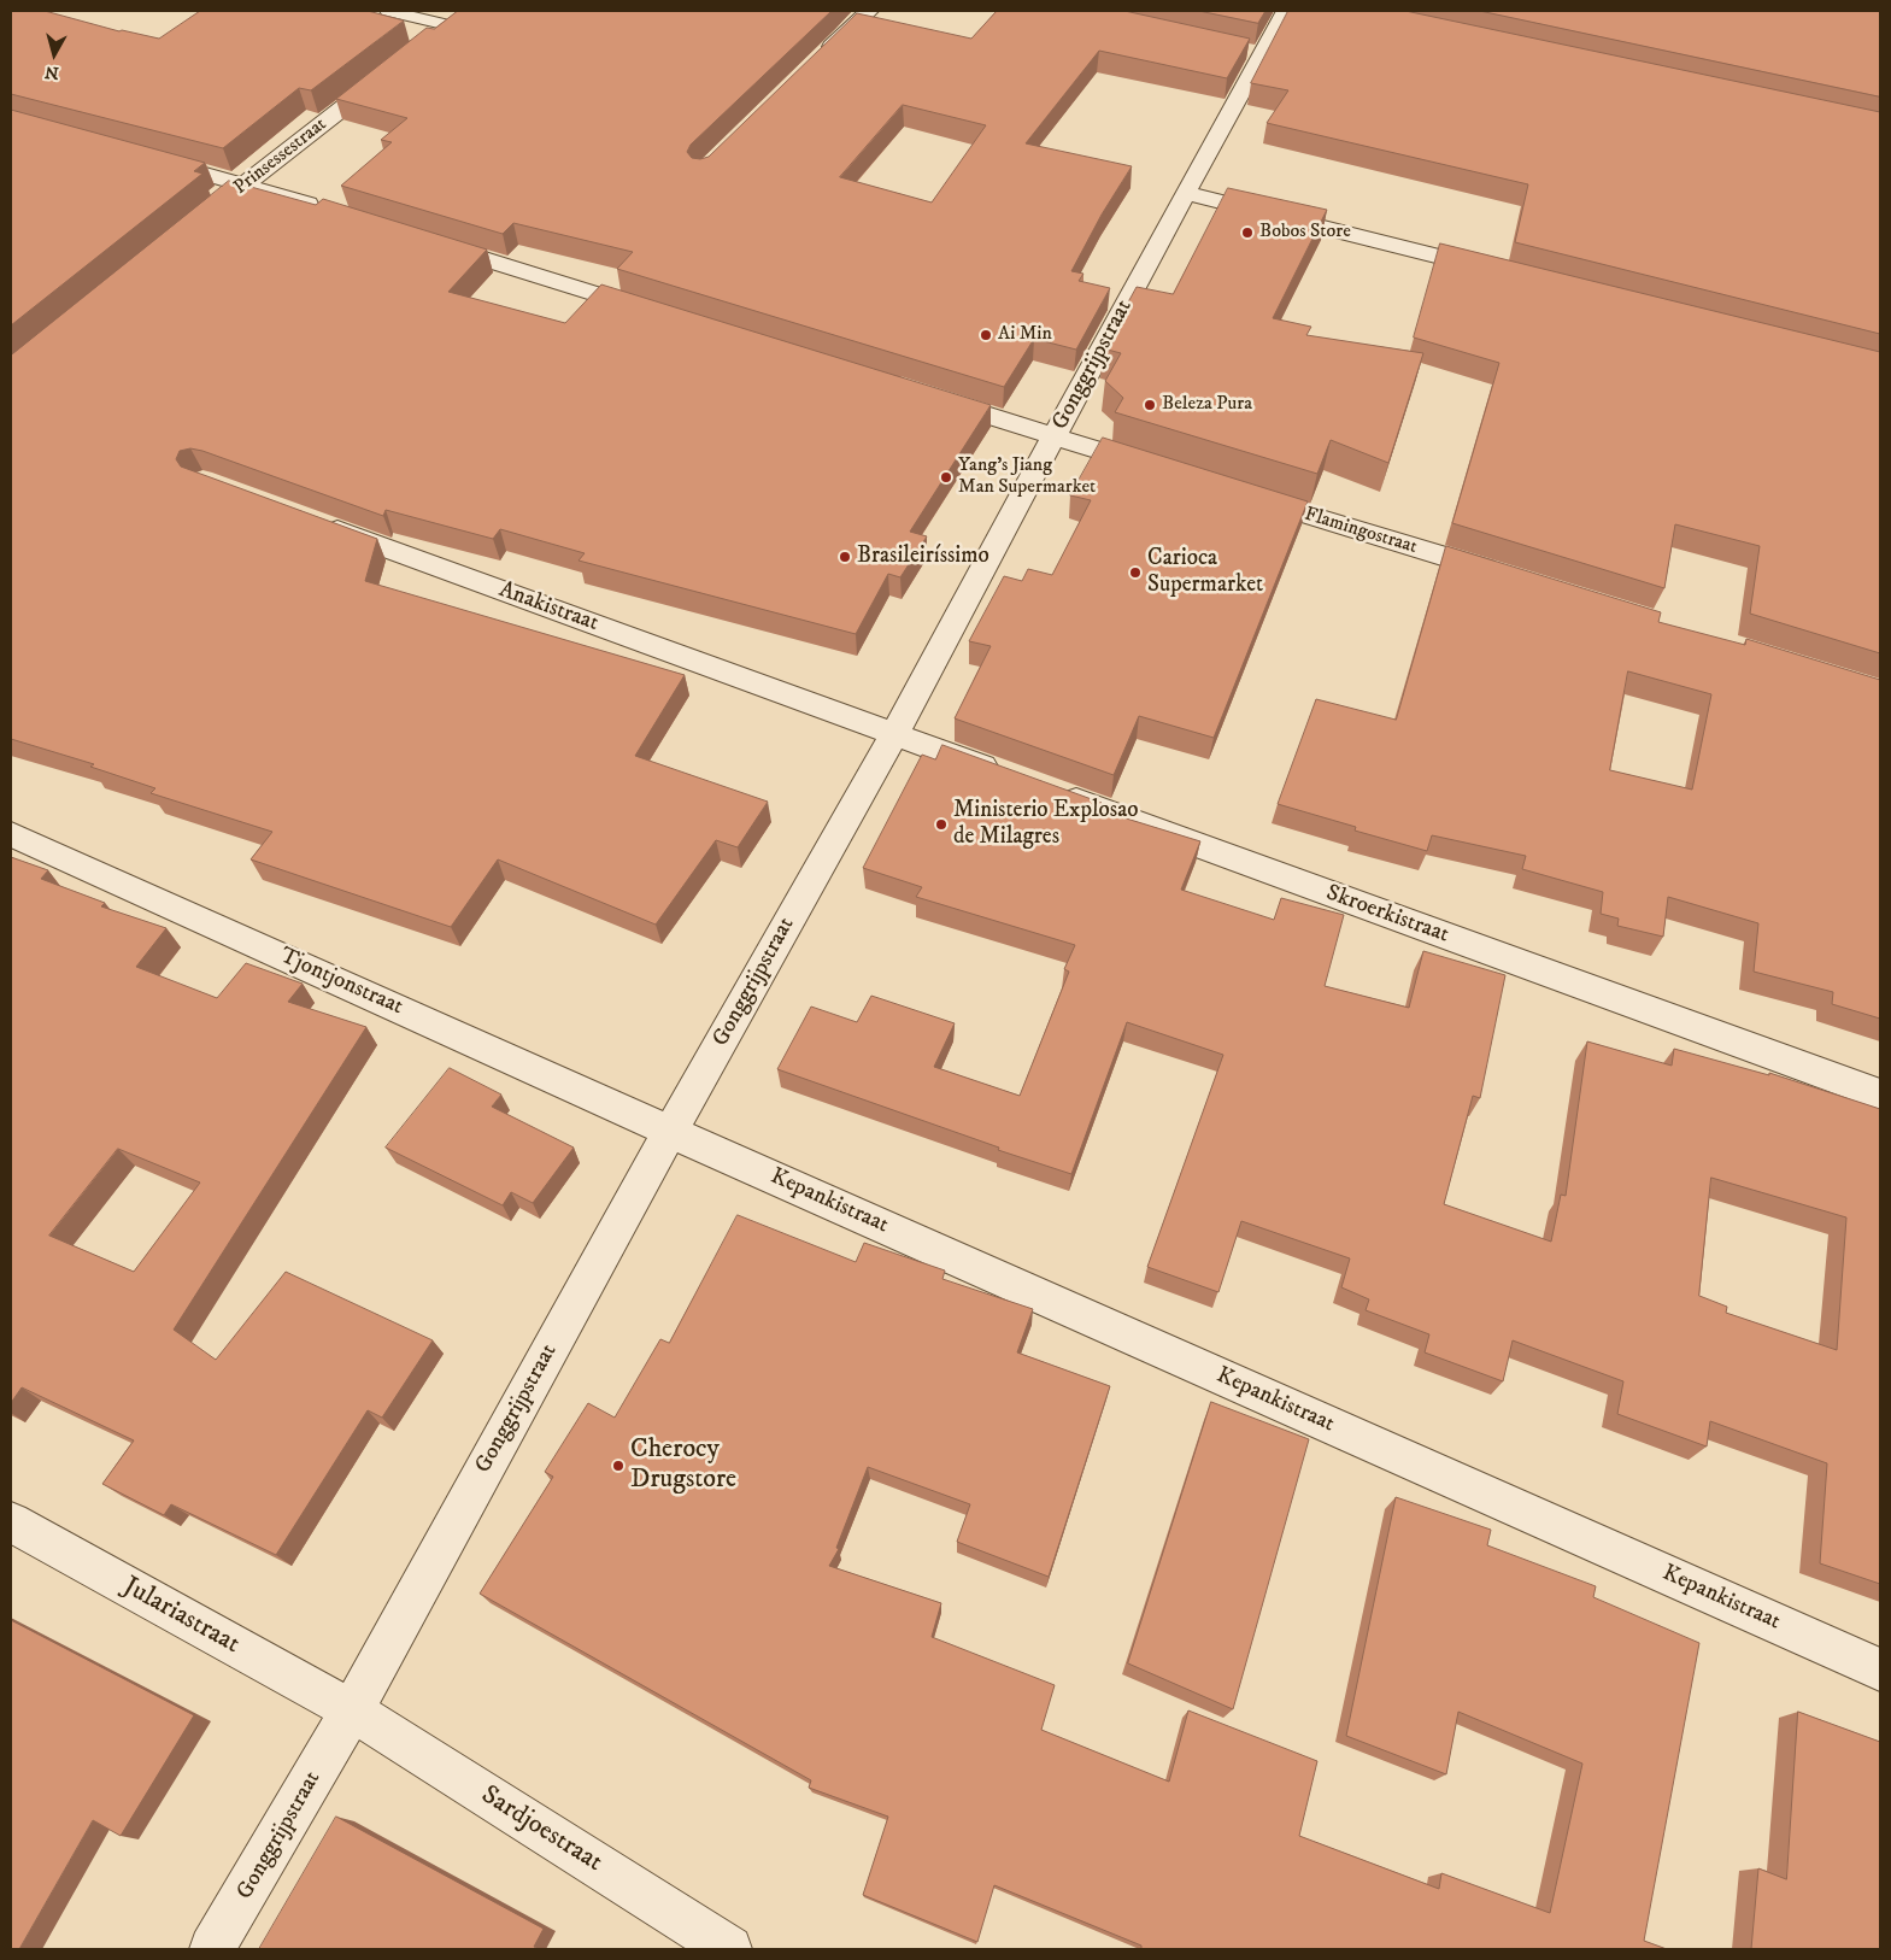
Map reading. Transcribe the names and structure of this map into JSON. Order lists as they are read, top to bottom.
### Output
{
  "streets": {
    "street": [
      "Prinsessestraat",
      "Gonggrijpstraat",
      "Flamingostraat",
      "Anakistraat",
      "Skroerkistraat",
      "Tjontjonstraat",
      "Kepankistraat",
      "Julariastraat",
      "Sardjoestraat"
    ]
  },
  "crossings": [
    ["Gonggrijpstraat", "Anakistraat"],
    ["Gonggrijpstraat", "Tjontjonstraat"],
    ["Gonggrijpstraat", "Kepankistraat"],
    ["Gonggrijpstraat", "Julariastraat"],
    ["Gonggrijpstraat", "Sardjoestraat"],
    ["Tjontjonstraat", "Kepankistraat"],
    ["Julariastraat", "Sardjoestraat"]
  ],
  "places": [
    "Bobos Store",
    "Ai Min",
    "Beleza Pura",
    "Yang's Jiang Man Supermarket",
    "Brasileiríssimo",
    "Carioca Supermarket",
    "Ministerio Explosao de Milagres",
    "Cherocy Drugstore"
  ],
  "north": "bottom"
}
